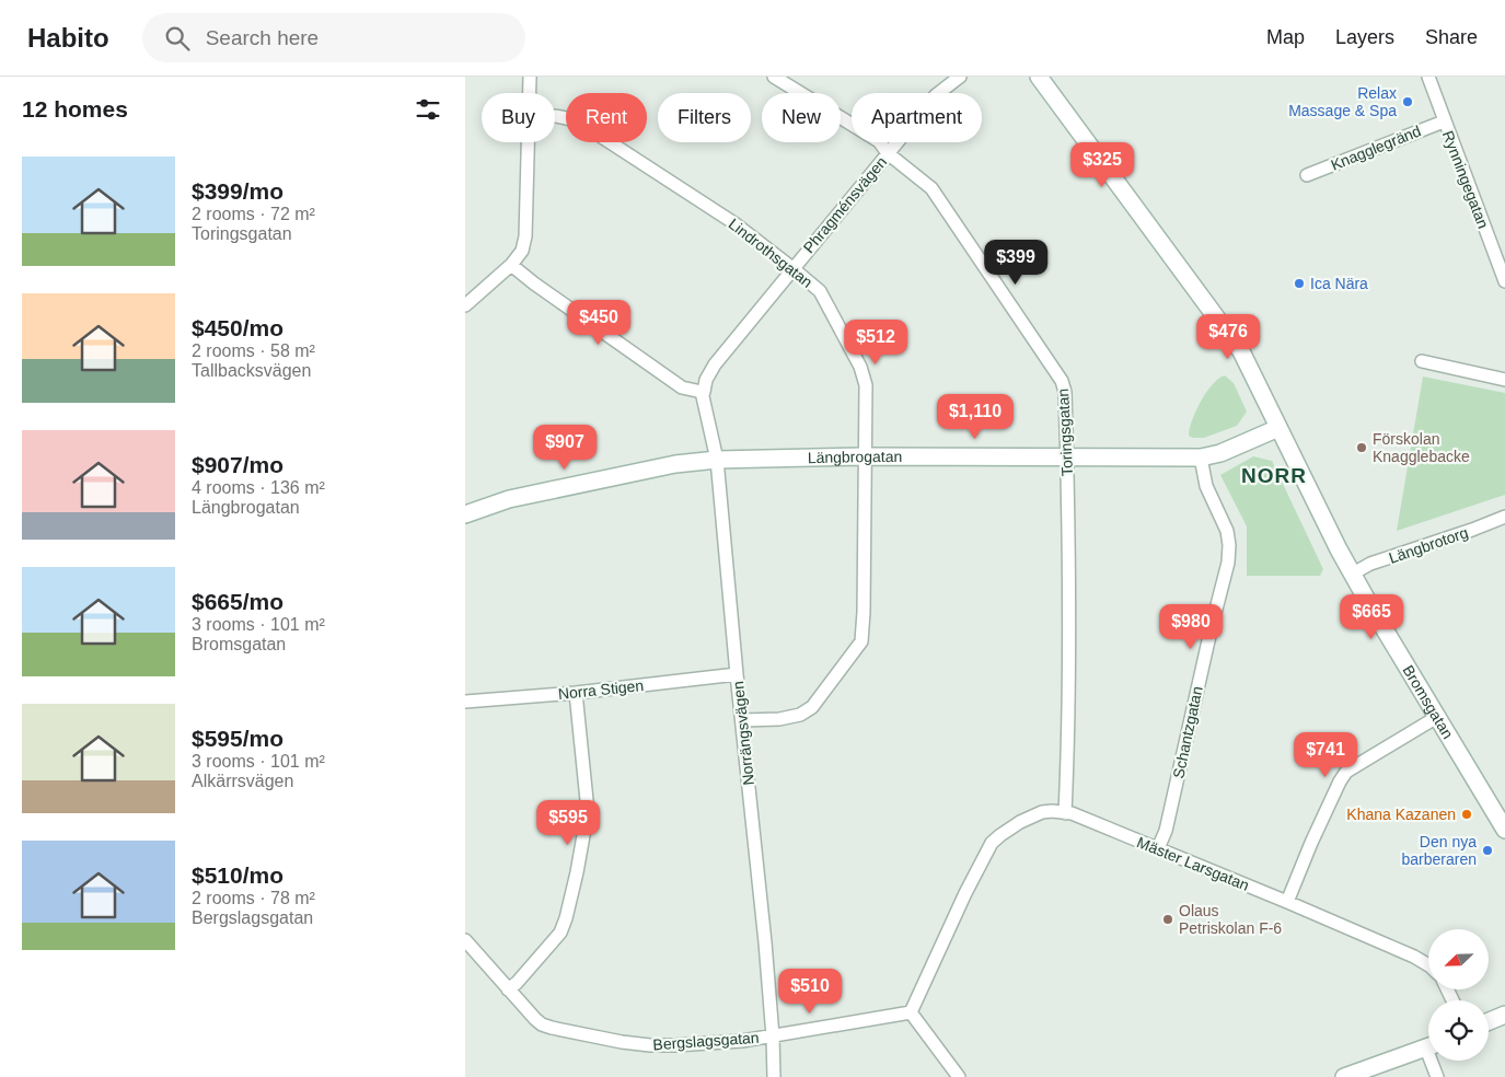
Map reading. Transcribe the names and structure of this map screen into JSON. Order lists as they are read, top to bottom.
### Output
{
  "streets": {
    "street": [
      "Knagglegränd",
      "Rynningegatan",
      "Phragménsvägen",
      "Lindrothsgatan",
      "Toringsgatan",
      "Längbrogatan",
      "Längbrotorg",
      "Norra Stigen",
      "Bromsgatan",
      "Schantzgatan",
      "Norrängsvägen",
      "Mäster Larsgatan",
      "Bergslagsgatan"
    ]
  },
  "crossings": [
    ["Knagglegränd", "Rynningegatan"],
    ["Phragménsvägen", "Lindrothsgatan"],
    ["Phragménsvägen", "Toringsgatan"],
    ["Phragménsvägen", "Norrängsvägen"],
    ["Lindrothsgatan", "Längbrogatan"],
    ["Lindrothsgatan", "Norrängsvägen"],
    ["Toringsgatan", "Längbrogatan"],
    ["Toringsgatan", "Mäster Larsgatan"],
    ["Längbrogatan", "Bromsgatan"],
    ["Längbrogatan", "Schantzgatan"],
    ["Längbrogatan", "Norrängsvägen"],
    ["Längbrotorg", "Bromsgatan"],
    ["Norra Stigen", "Norrängsvägen"],
    ["Schantzgatan", "Mäster Larsgatan"],
    ["Norrängsvägen", "Bergslagsgatan"]
  ],
  "districts": ["NORR"],
  "places": [
    "Relax Massage & Spa",
    "Ica Nära",
    "Förskolan Knagglebacke",
    "Khana Kazanen",
    "Den nya barberaren",
    "Olaus Petriskolan F-6"
  ],
  "north": "bottom left",
  "page": {
    "header": "Habito",
    "search": "Search here",
    "nav": ["Map", "Layers", "Share"],
    "heading": "12 homes",
    "chip": [
      "Buy",
      "Rent",
      "Filters",
      "New",
      "Apartment"
    ],
    "list": [
      {
        "name": "$399/mo",
        "note": "2 rooms · 72 m² · Toringsgatan"
      },
      {
        "name": "$450/mo",
        "note": "2 rooms · 58 m² · Tallbacksvägen"
      },
      {
        "name": "$907/mo",
        "note": "4 rooms · 136 m² · Längbrogatan"
      },
      {
        "name": "$665/mo",
        "note": "3 rooms · 101 m² · Bromsgatan"
      },
      {
        "name": "$595/mo",
        "note": "3 rooms · 101 m² · Alkärrsvägen"
      },
      {
        "name": "$510/mo",
        "note": "2 rooms · 78 m² · Bergslagsgatan"
      }
    ],
    "price": [
      "$325",
      "$399",
      "$450",
      "$476",
      "$512",
      "$1,110",
      "$907",
      "$665",
      "$980",
      "$741",
      "$595",
      "$510"
    ]
  }
}
